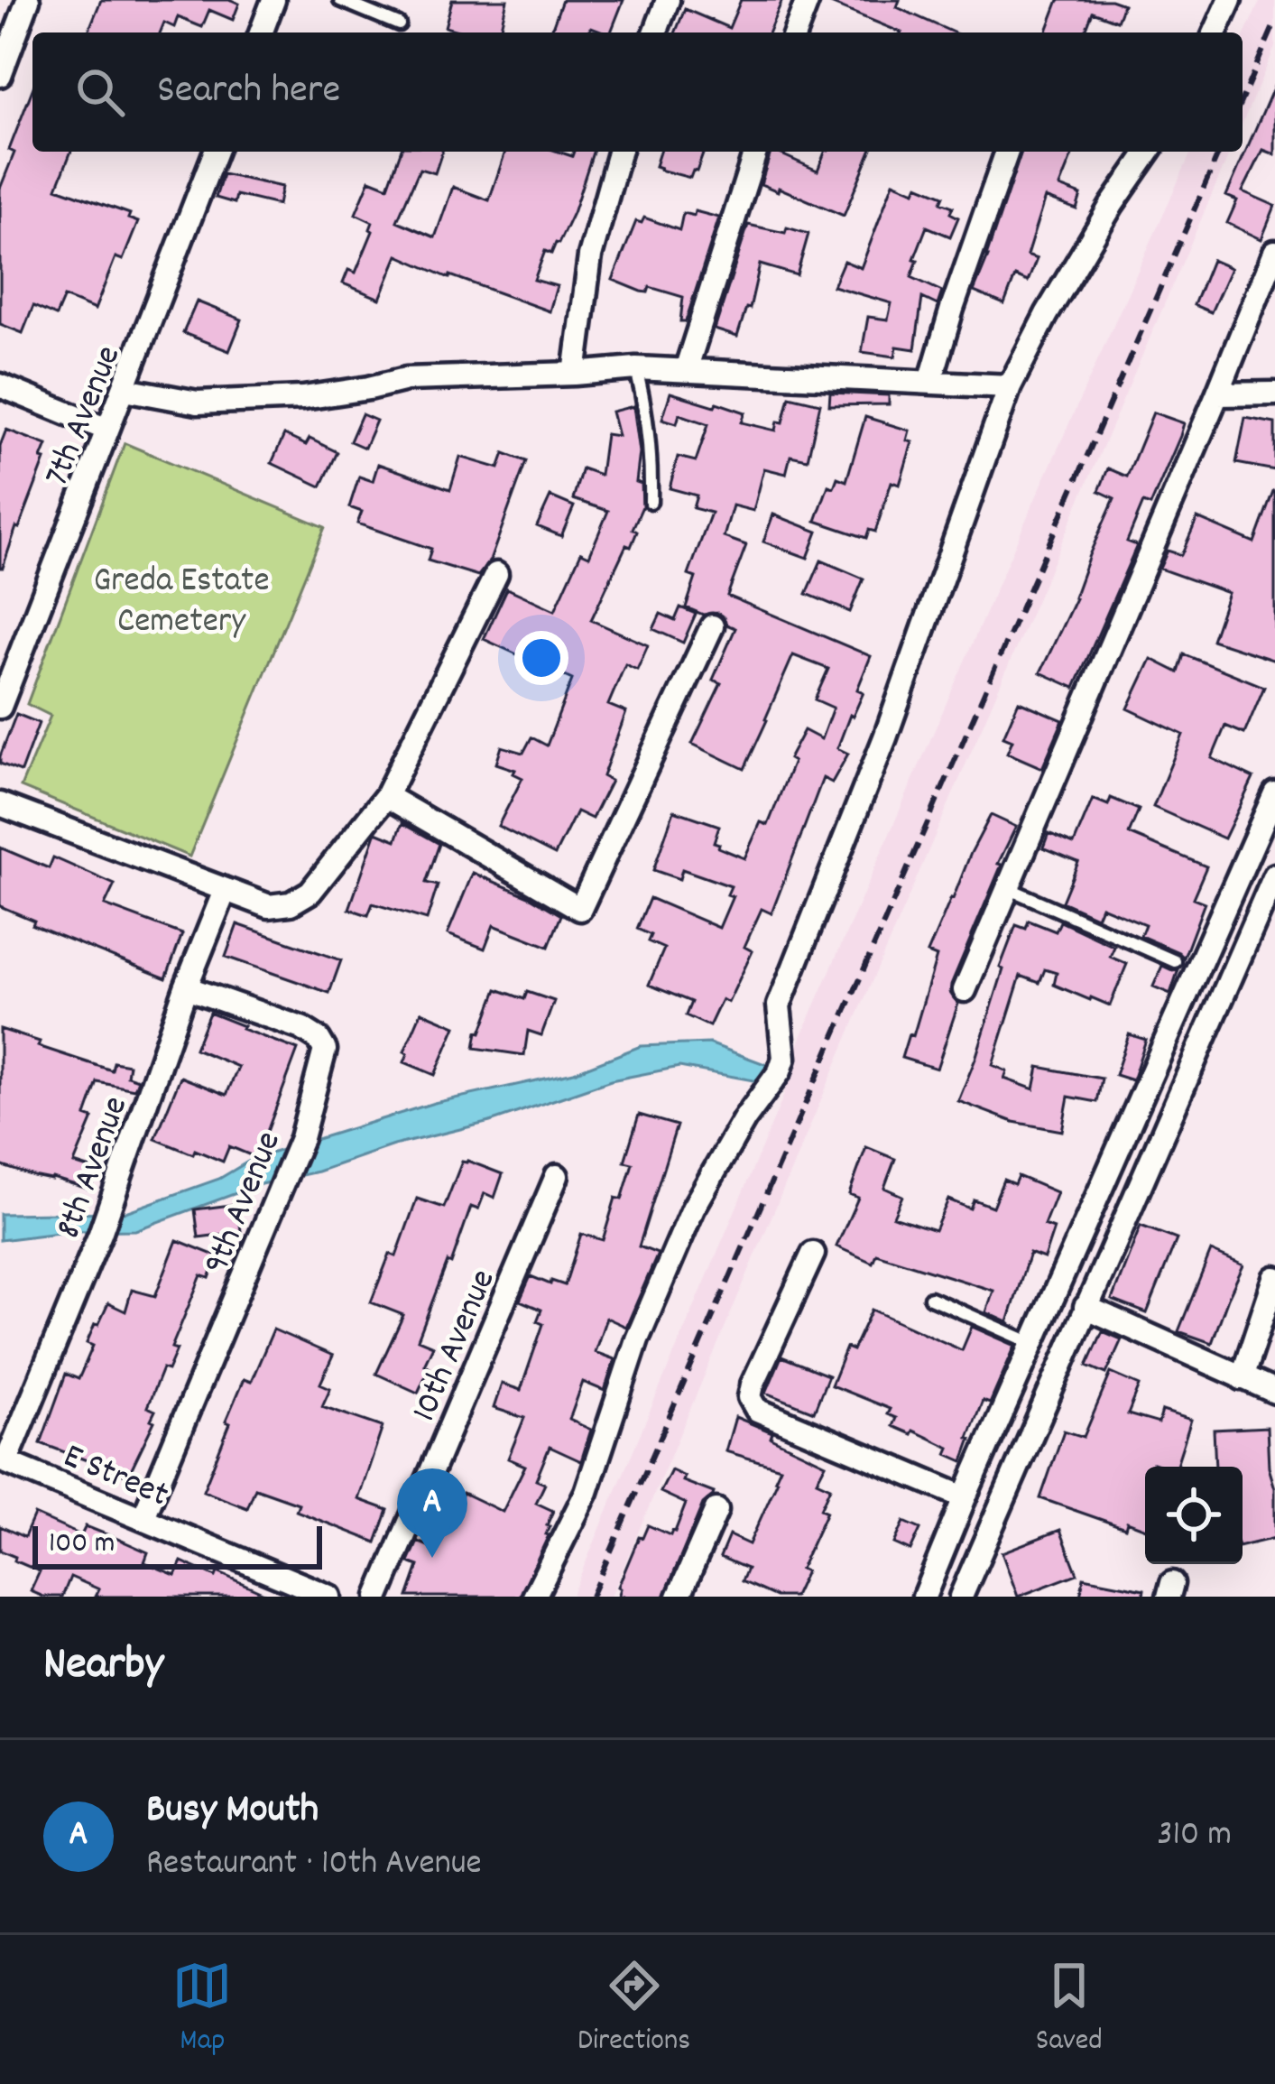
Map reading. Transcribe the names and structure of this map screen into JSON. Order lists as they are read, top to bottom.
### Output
{
  "streets": {
    "street": [
      "7th Avenue",
      "8th Avenue",
      "9th Avenue",
      "10th Avenue",
      "E Street"
    ]
  },
  "crossings": [
    ["8th Avenue", "9th Avenue"],
    ["8th Avenue", "E Street"],
    ["9th Avenue", "E Street"]
  ],
  "parks": ["Greda Estate Cemetery"],
  "scale_bar": "100 m",
  "page": {
    "search": "Search here",
    "pins": "A",
    "scale": "100 m",
    "heading": "Nearby",
    "list": [
      {
        "mark": "A",
        "name": "Busy Mouth",
        "note": "Restaurant · 10th Avenue",
        "value": "310 m"
      }
    ],
    "nav": ["Map", "Directions", "Saved"]
  }
}
